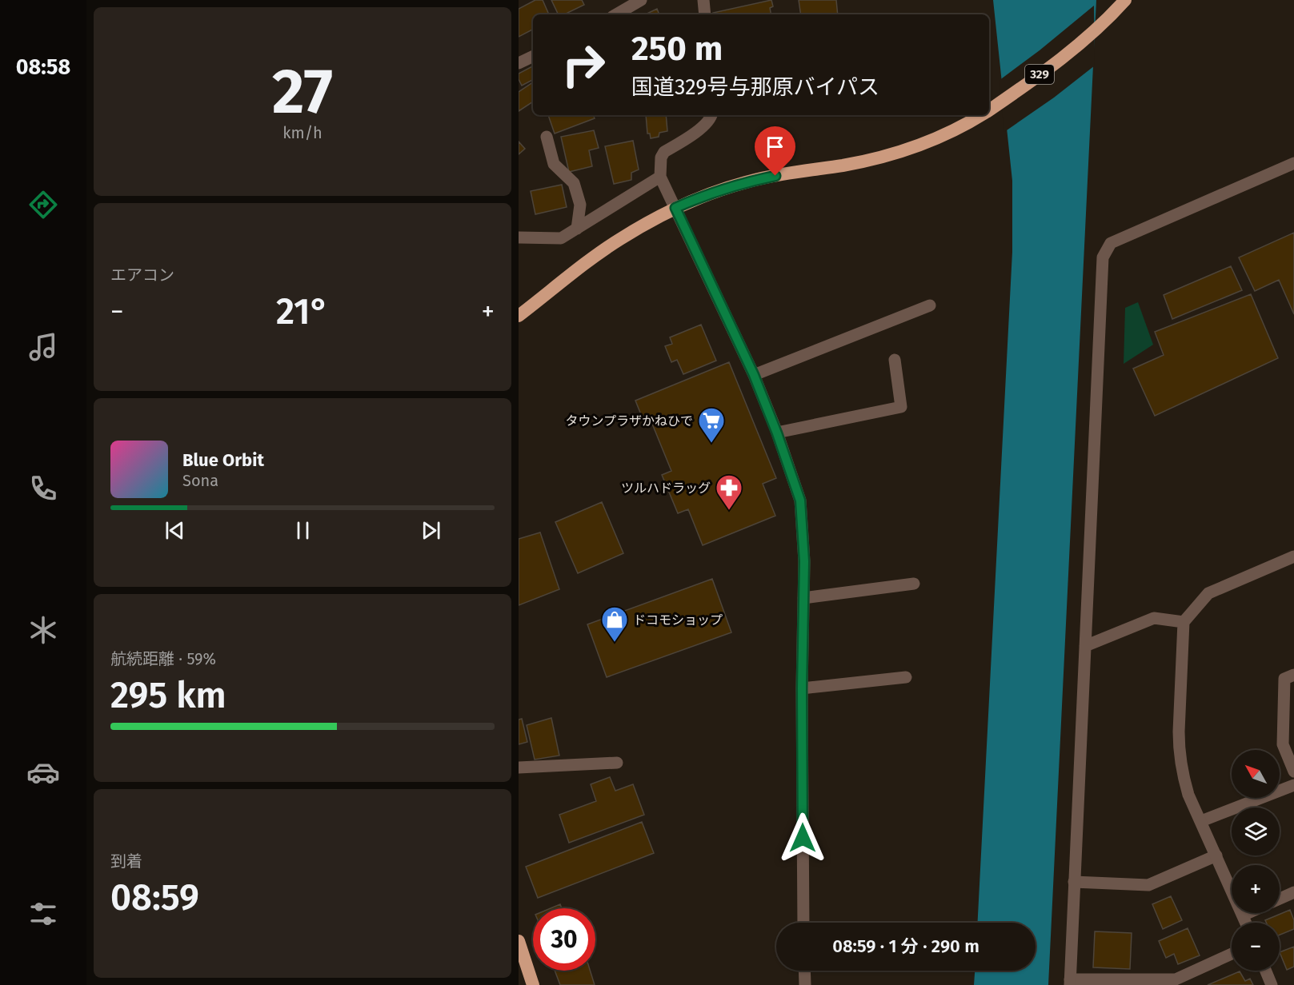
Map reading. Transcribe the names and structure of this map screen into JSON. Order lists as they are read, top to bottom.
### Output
{
  "streets": {
    "highway": ["329"]
  },
  "places": {
    "supermarket": ["タウンプラザかねひで"],
    "pharmacy": ["ツルハドラッグ"],
    "shop": ["ドコモショップ"]
  },
  "north": "top left",
  "page": {
    "tabs": "08:58",
    "tile": [
      ["27", "km/h"],
      "エアコン",
      ["航続距離 · 59%", "295 km"],
      ["到着", "08:59"]
    ],
    "turn": ["250 m", "国道329号与那原バイパス"],
    "heat": ["−", "21°", "+"],
    "song": ["Blue Orbit", "Sona"],
    "map_buttons": ["+", "−"],
    "limit": "30",
    "trip": "08:59 · 1 分 · 290 m"
  }
}
